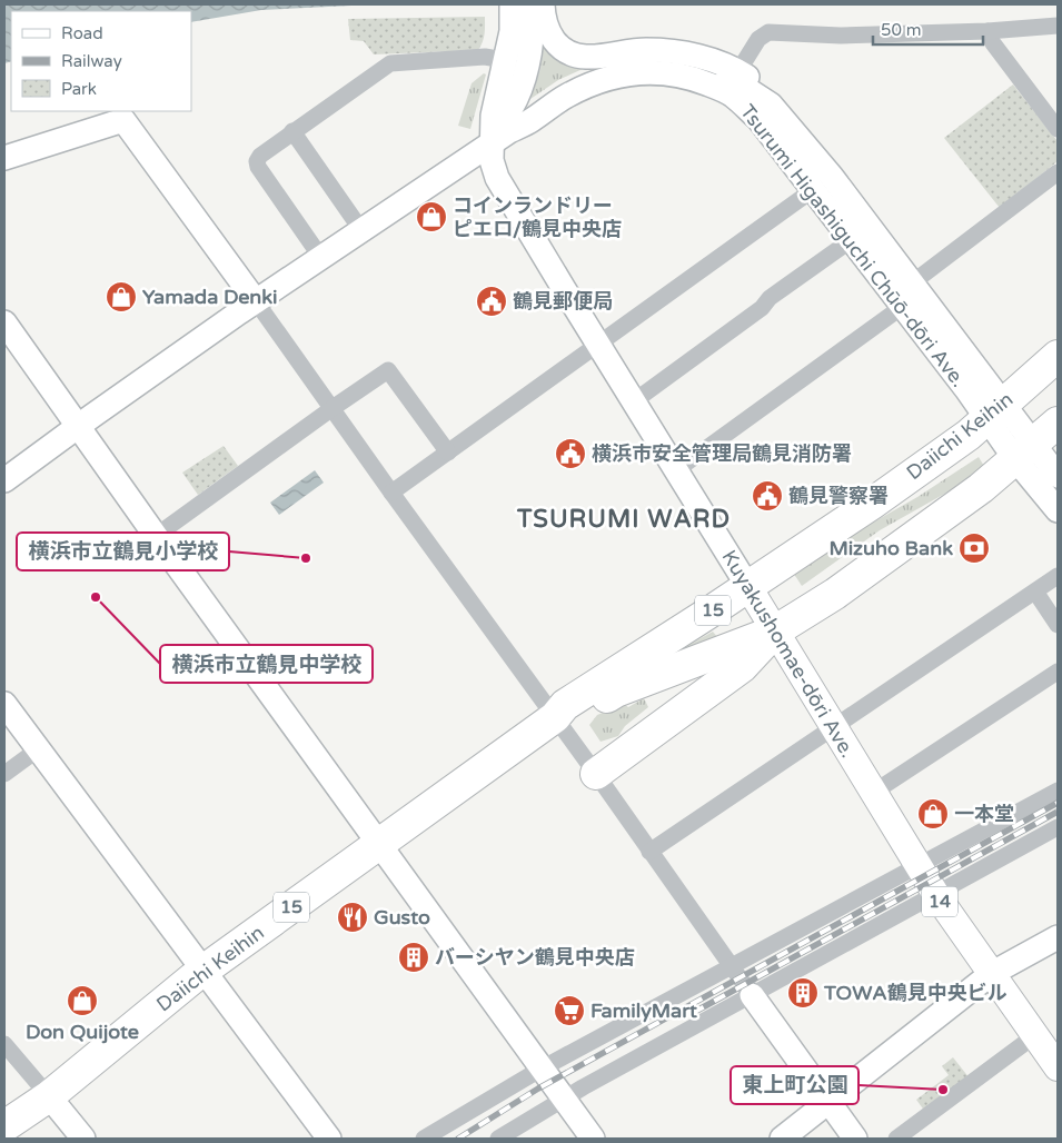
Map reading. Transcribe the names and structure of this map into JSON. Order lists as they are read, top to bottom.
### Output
{
  "streets": {
    "highway": ["Daiichi Keihin", "15"],
    "main road": ["Kuyakushomae-dōri Ave.", "14"],
    "street": ["Tsurumi Higashiguchi Chūō-dōri Ave."]
  },
  "crossings": [
    ["Tsurumi Higashiguchi Chūō-dōri Ave.", "Daiichi Keihin"],
    ["Tsurumi Higashiguchi Chūō-dōri Ave.", "Kuyakushomae-dōri Ave."],
    ["Daiichi Keihin", "15"],
    ["Daiichi Keihin", "Kuyakushomae-dōri Ave."],
    ["15", "Kuyakushomae-dōri Ave."]
  ],
  "districts": ["TSURUMI WARD"],
  "places": {
    "shop": [
      "コインランドリー ピエロ/鶴見中央店",
      "Yamada Denki",
      "一本堂",
      "Don Quijote"
    ],
    "public building": ["鶴見郵便局", "横浜市安全管理局鶴見消防署", "鶴見警察署"],
    "bank": ["Mizuho Bank"],
    "other": ["横浜市立鶴見小学校", "横浜市立鶴見中学校", "東上町公園"],
    "restaurant": ["Gusto"],
    "building": ["バーシヤン鶴見中央店", "TOWA鶴見中央ビル"],
    "supermarket": ["FamilyMart"]
  },
  "legend": ["Road", "Railway", "Park"],
  "scale_bar": "50 m"
}
